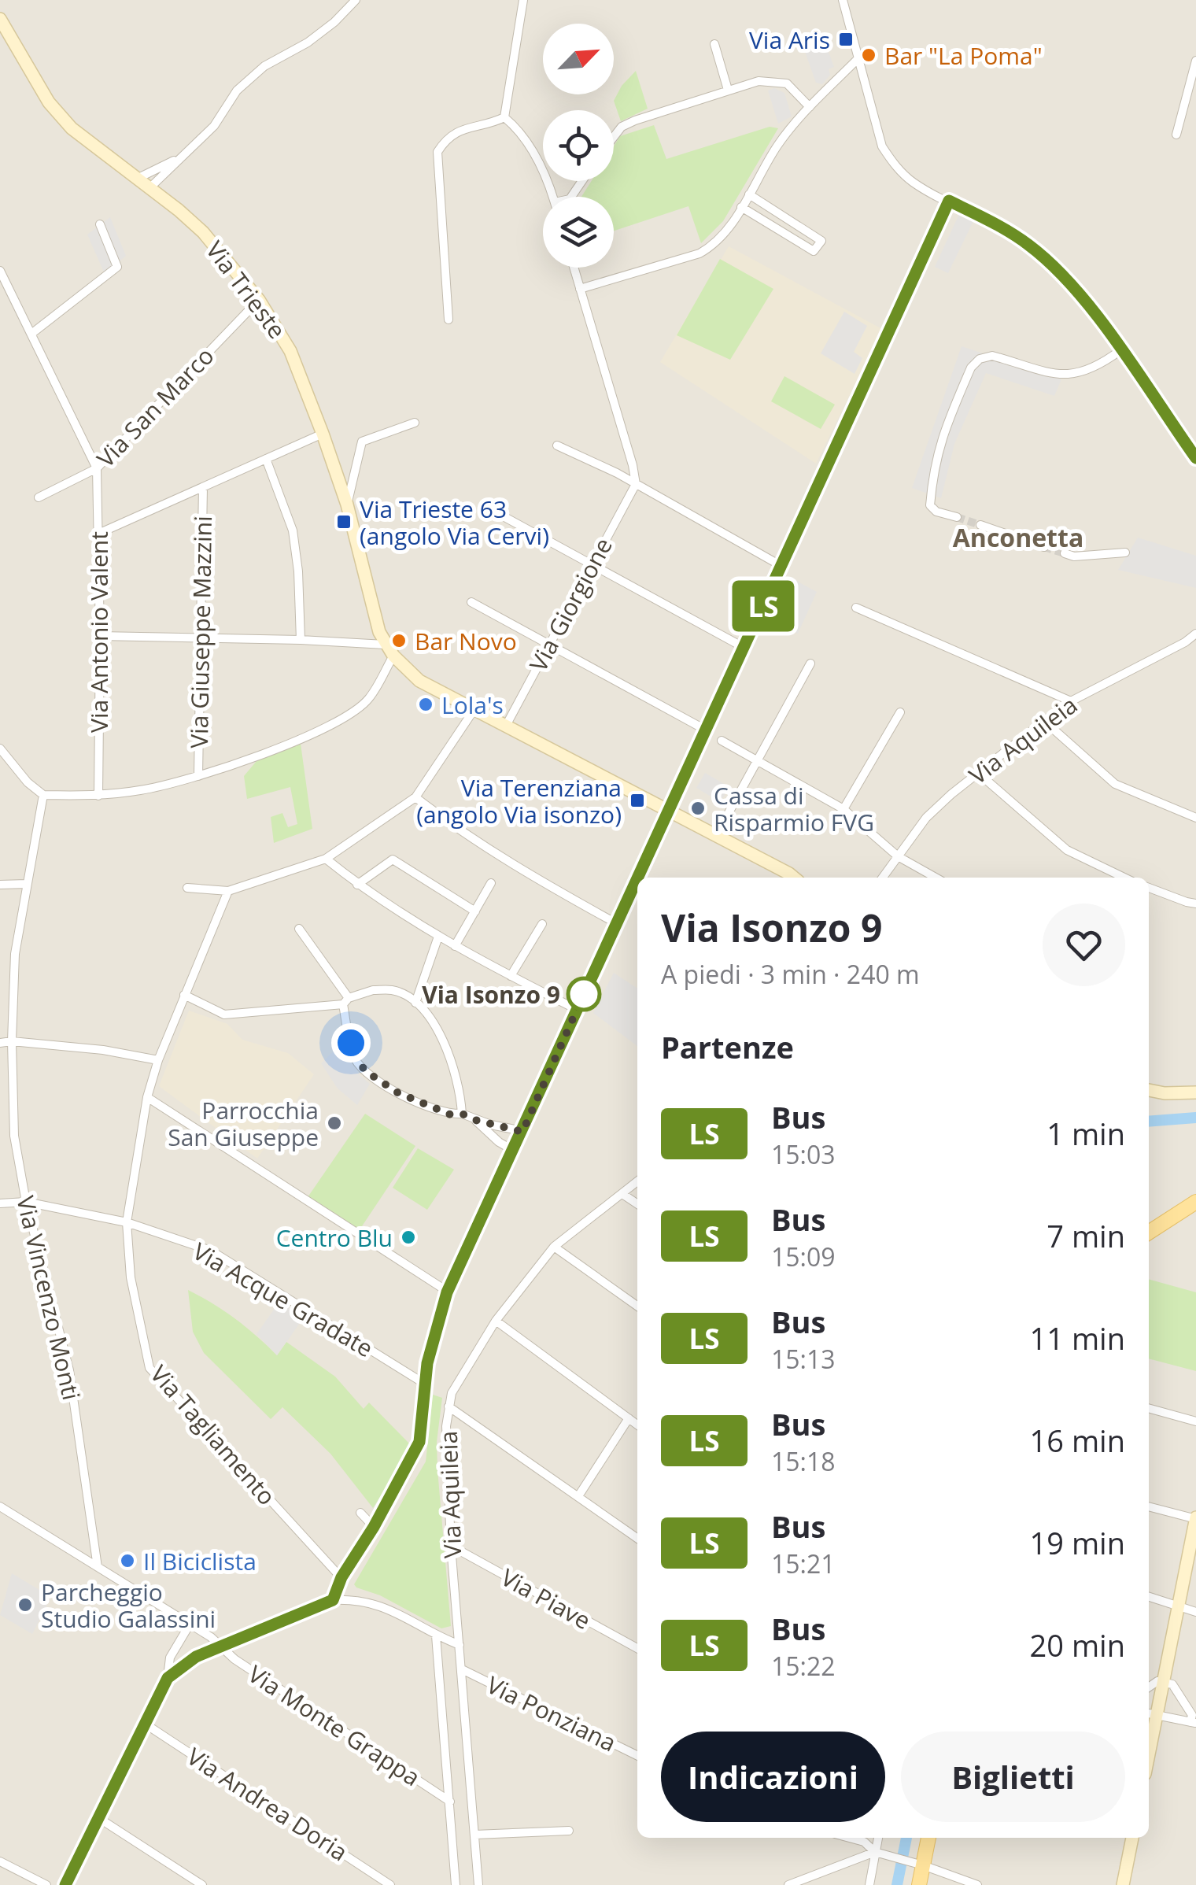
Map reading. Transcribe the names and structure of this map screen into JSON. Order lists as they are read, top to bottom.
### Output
{
  "streets": {
    "street": [
      "Via Trieste",
      "Via San Marco",
      "Via Giorgione",
      "Via Antonio Valent",
      "Via Giuseppe Mazzini",
      "Via Aquileia",
      "Via Vincenzo Monti",
      "Via Acque Gradate",
      "Via Tagliamento",
      "Via Piave",
      "Via Ponziana",
      "Via Monte Grappa",
      "Via Andrea Doria"
    ]
  },
  "crossings": [
    ["Via Trieste", "Via San Marco"],
    ["Via San Marco", "Via Antonio Valent"],
    ["Via Aquileia", "Via Piave"],
    ["Via Aquileia", "Via Ponziana"],
    ["Via Vincenzo Monti", "Via Acque Gradate"],
    ["Via Vincenzo Monti", "Via Monte Grappa"],
    ["Via Acque Gradate", "Via Tagliamento"]
  ],
  "districts": ["Anconetta"],
  "places": {
    "transit": ["Via Aris", "Via Trieste 63 (angolo Via Cervi)", "Via Terenziana (angolo Via isonzo)"],
    "other": [
      "Bar \"La Poma\"",
      "Bar Novo",
      "Lola's",
      "Cassa di Risparmio FVG",
      "Via Isonzo 9",
      "Parrocchia San Giuseppe",
      "Centro Blu",
      "Il Biciclista",
      "Parcheggio Studio Galassini"
    ]
  },
  "lines": ["bus line LS"],
  "north": "top right",
  "page": {
    "on_map": "LS",
    "heading": [
      ["Via Isonzo 9", "A piedi · 3 min · 240 m"],
      "Partenze"
    ],
    "list": [
      {
        "mark": "LS",
        "name": "Bus",
        "note": "15:03",
        "value": "1 min"
      },
      {
        "mark": "LS",
        "name": "Bus",
        "note": "15:09",
        "value": "7 min"
      },
      {
        "mark": "LS",
        "name": "Bus",
        "note": "15:13",
        "value": "11 min"
      },
      {
        "mark": "LS",
        "name": "Bus",
        "note": "15:18",
        "value": "16 min"
      },
      {
        "mark": "LS",
        "name": "Bus",
        "note": "15:21",
        "value": "19 min"
      },
      {
        "mark": "LS",
        "name": "Bus",
        "note": "15:22",
        "value": "20 min"
      }
    ],
    "buttons": ["Indicazioni", "Biglietti"]
  }
}
